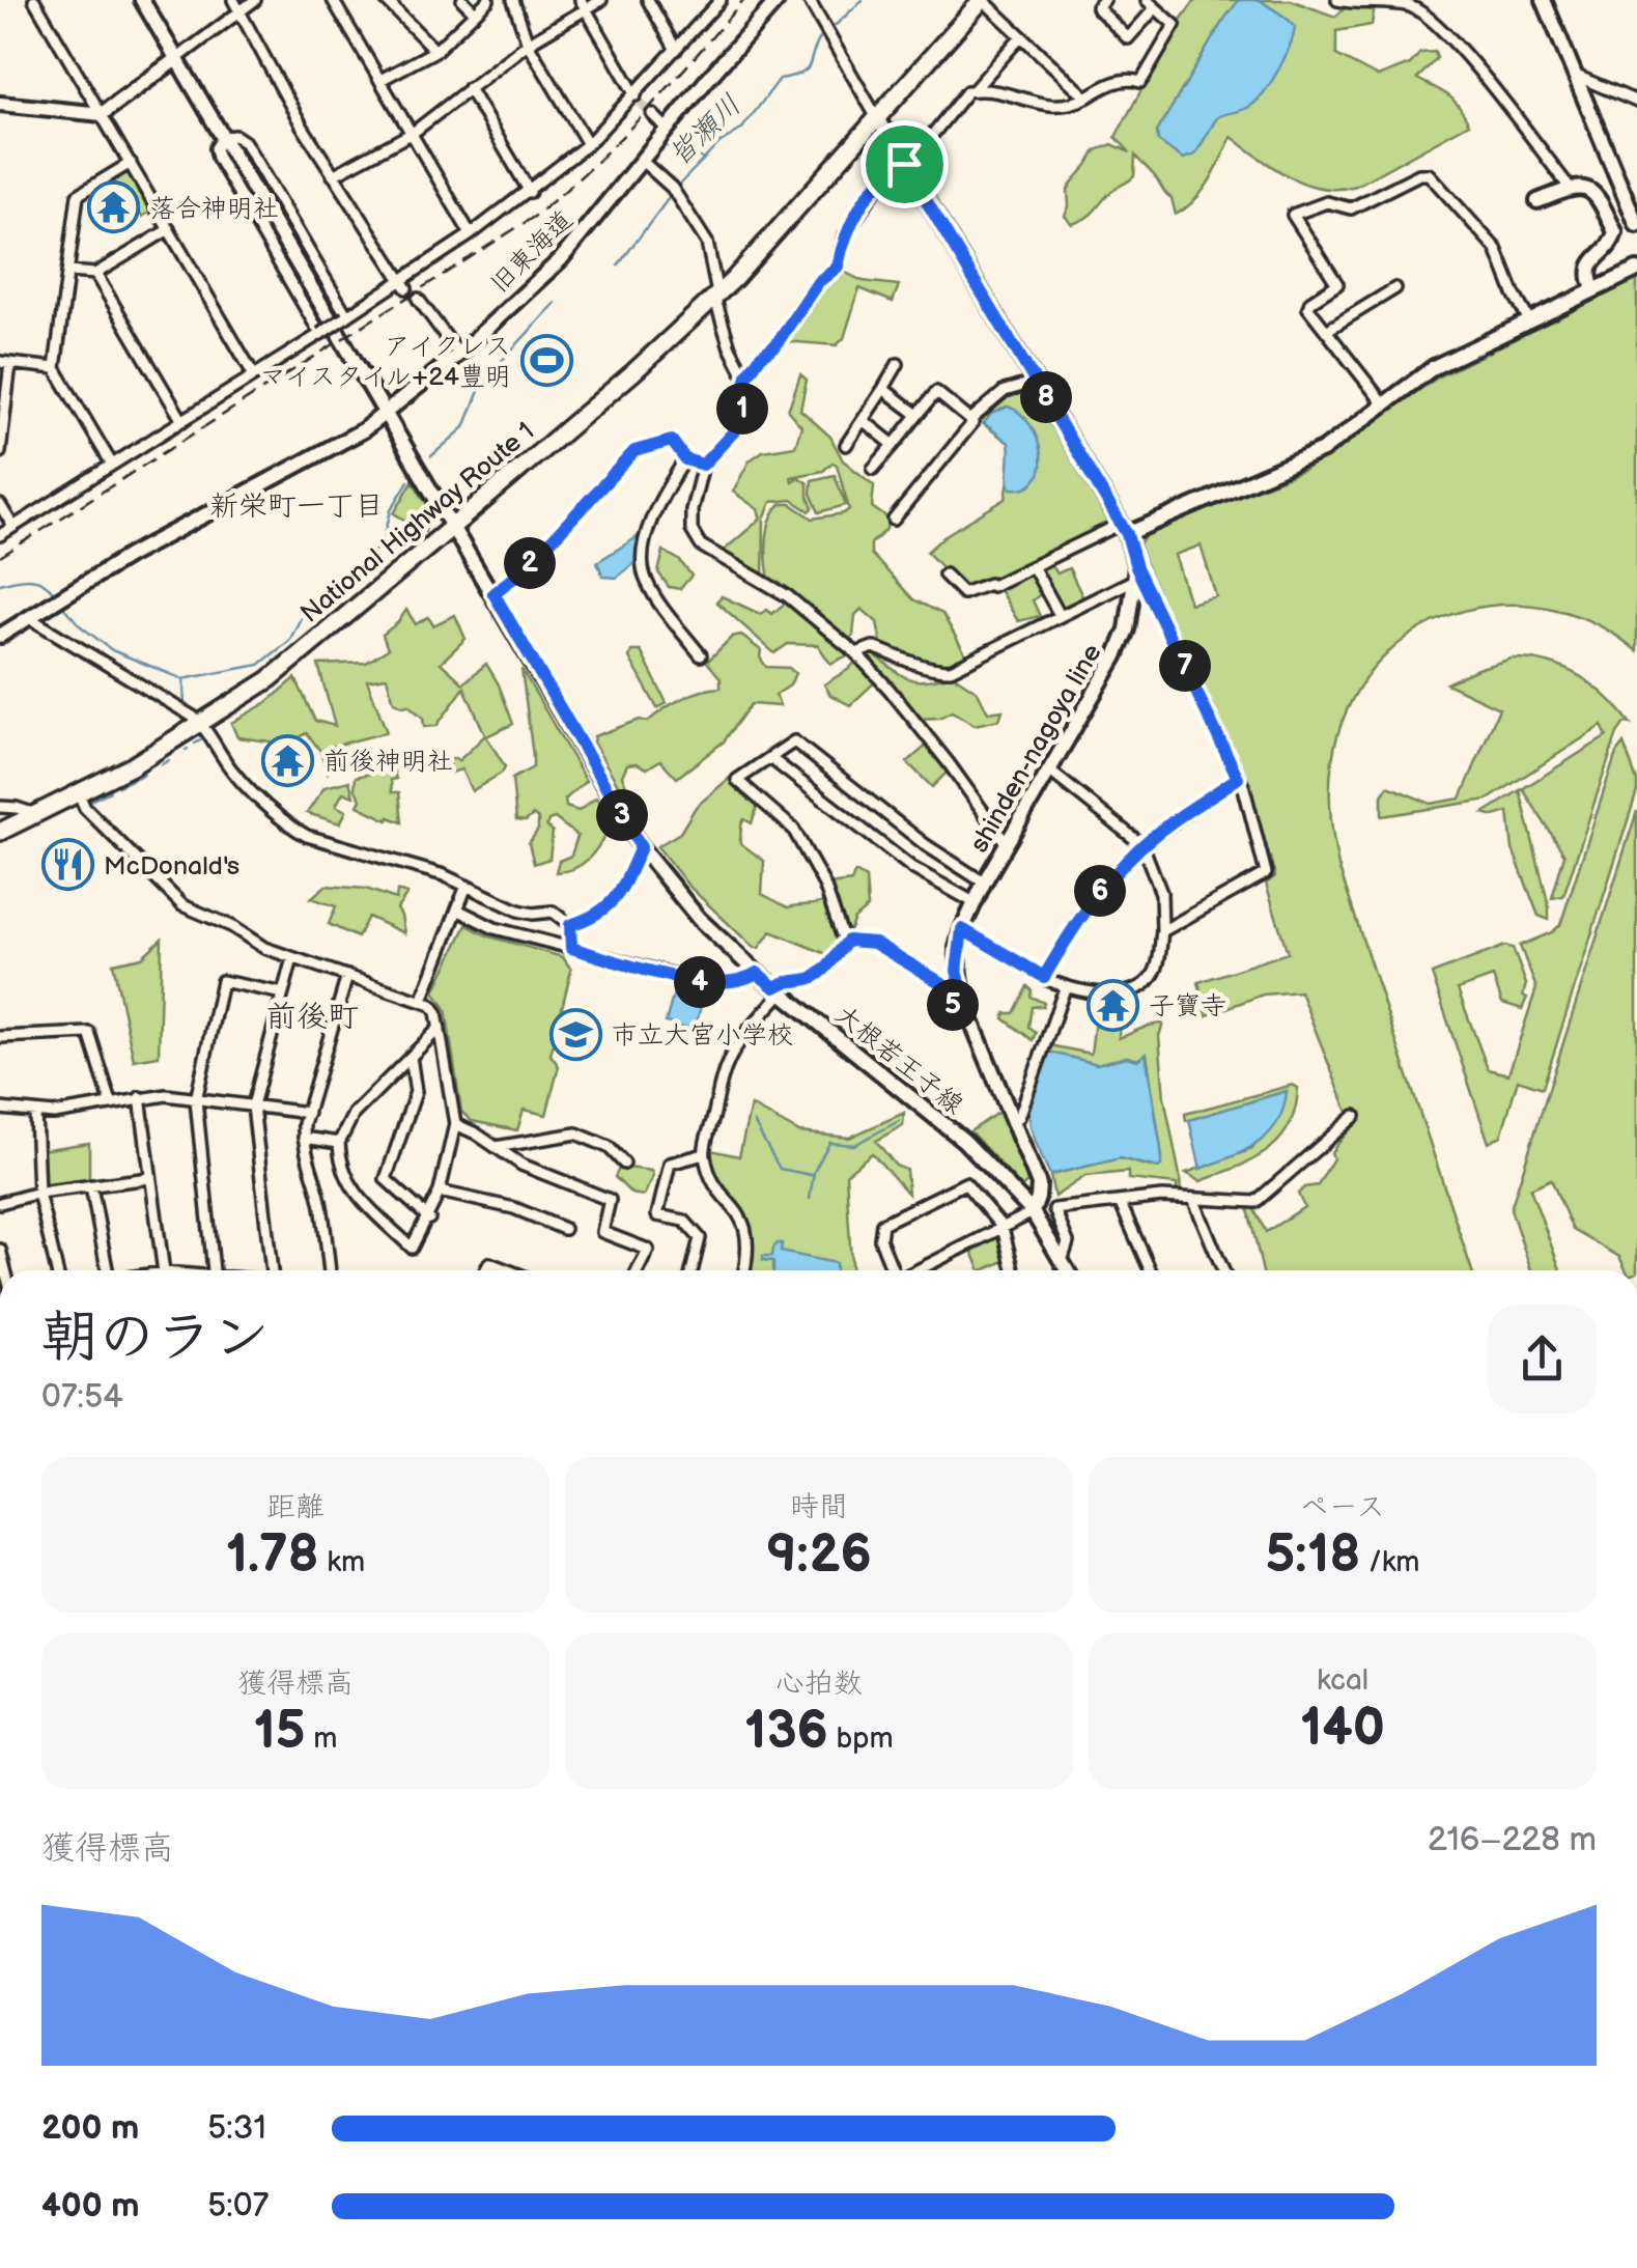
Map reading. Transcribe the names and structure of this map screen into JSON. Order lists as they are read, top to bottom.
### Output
{
  "streets": {
    "highway": ["National Highway Route 1"],
    "street": ["旧東海道", "shinden-nagoya line", "大根若王子線"]
  },
  "crossings": [
    ["旧東海道", "大根若王子線"],
    ["National Highway Route 1", "shinden-nagoya line"],
    ["National Highway Route 1", "大根若王子線"],
    ["shinden-nagoya line", "大根若王子線"]
  ],
  "districts": ["新栄町一丁目", "前後町"],
  "water": ["皆瀬川"],
  "places": {
    "temple": ["落合神明社", "前後神明社", "子寶寺"],
    "sports": ["アイクレス マイスタイル+24豊明"],
    "restaurant": ["McDonald's"],
    "school or university": ["市立大宮小学校"]
  },
  "page": {
    "pins": [
      "8",
      "1",
      "2",
      "7",
      "3",
      "6",
      "4",
      "5"
    ],
    "heading": ["朝のラン", "07:54"],
    "stats": [
      ["距離", "1.78 km"],
      ["時間", "9:26"],
      ["ペース", "5:18 /km"],
      ["獲得標高", "15 m"],
      ["心拍数", "136 bpm"],
      ["kcal", "140"]
    ],
    "chart": ["獲得標高", "216–228 m"],
    "list": [
      {
        "name": "200 m",
        "note": "5:31"
      },
      {
        "name": "400 m",
        "note": "5:07"
      }
    ]
  }
}
